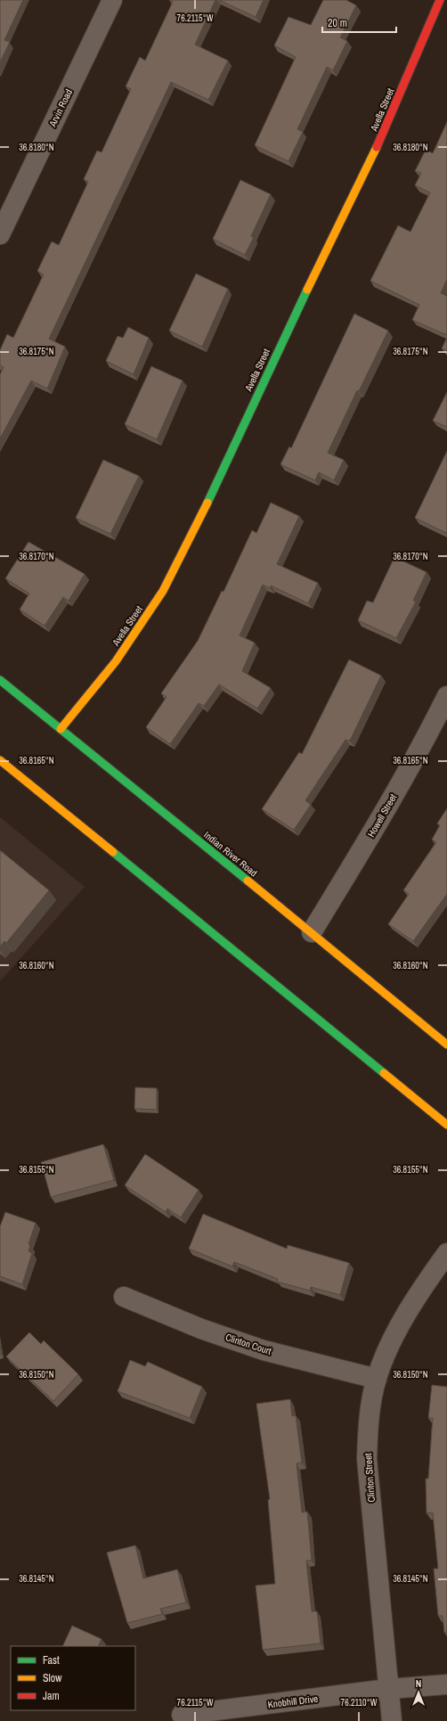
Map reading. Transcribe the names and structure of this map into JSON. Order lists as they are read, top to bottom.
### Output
{
  "streets": {
    "main road": ["Avella Street", "Indian River Road"],
    "street": [
      "Arvin Road",
      "Howell Street",
      "Clinton Court",
      "Clinton Street",
      "Knobhill Drive"
    ]
  },
  "crossings": [
    ["Avella Street", "Indian River Road"],
    ["Howell Street", "Indian River Road"],
    ["Clinton Court", "Clinton Street"],
    ["Clinton Street", "Knobhill Drive"]
  ],
  "legend": ["Fast", "Slow", "Jam"],
  "scale_bar": "20 m",
  "north": "top",
  "coordinates": [
    "76.2115°W",
    "36.8180°N",
    "36.8175°N",
    "36.8170°N",
    "36.8165°N",
    "36.8160°N",
    "36.8155°N",
    "36.8150°N",
    "36.8145°N",
    "76.2110°W"
  ]
}
